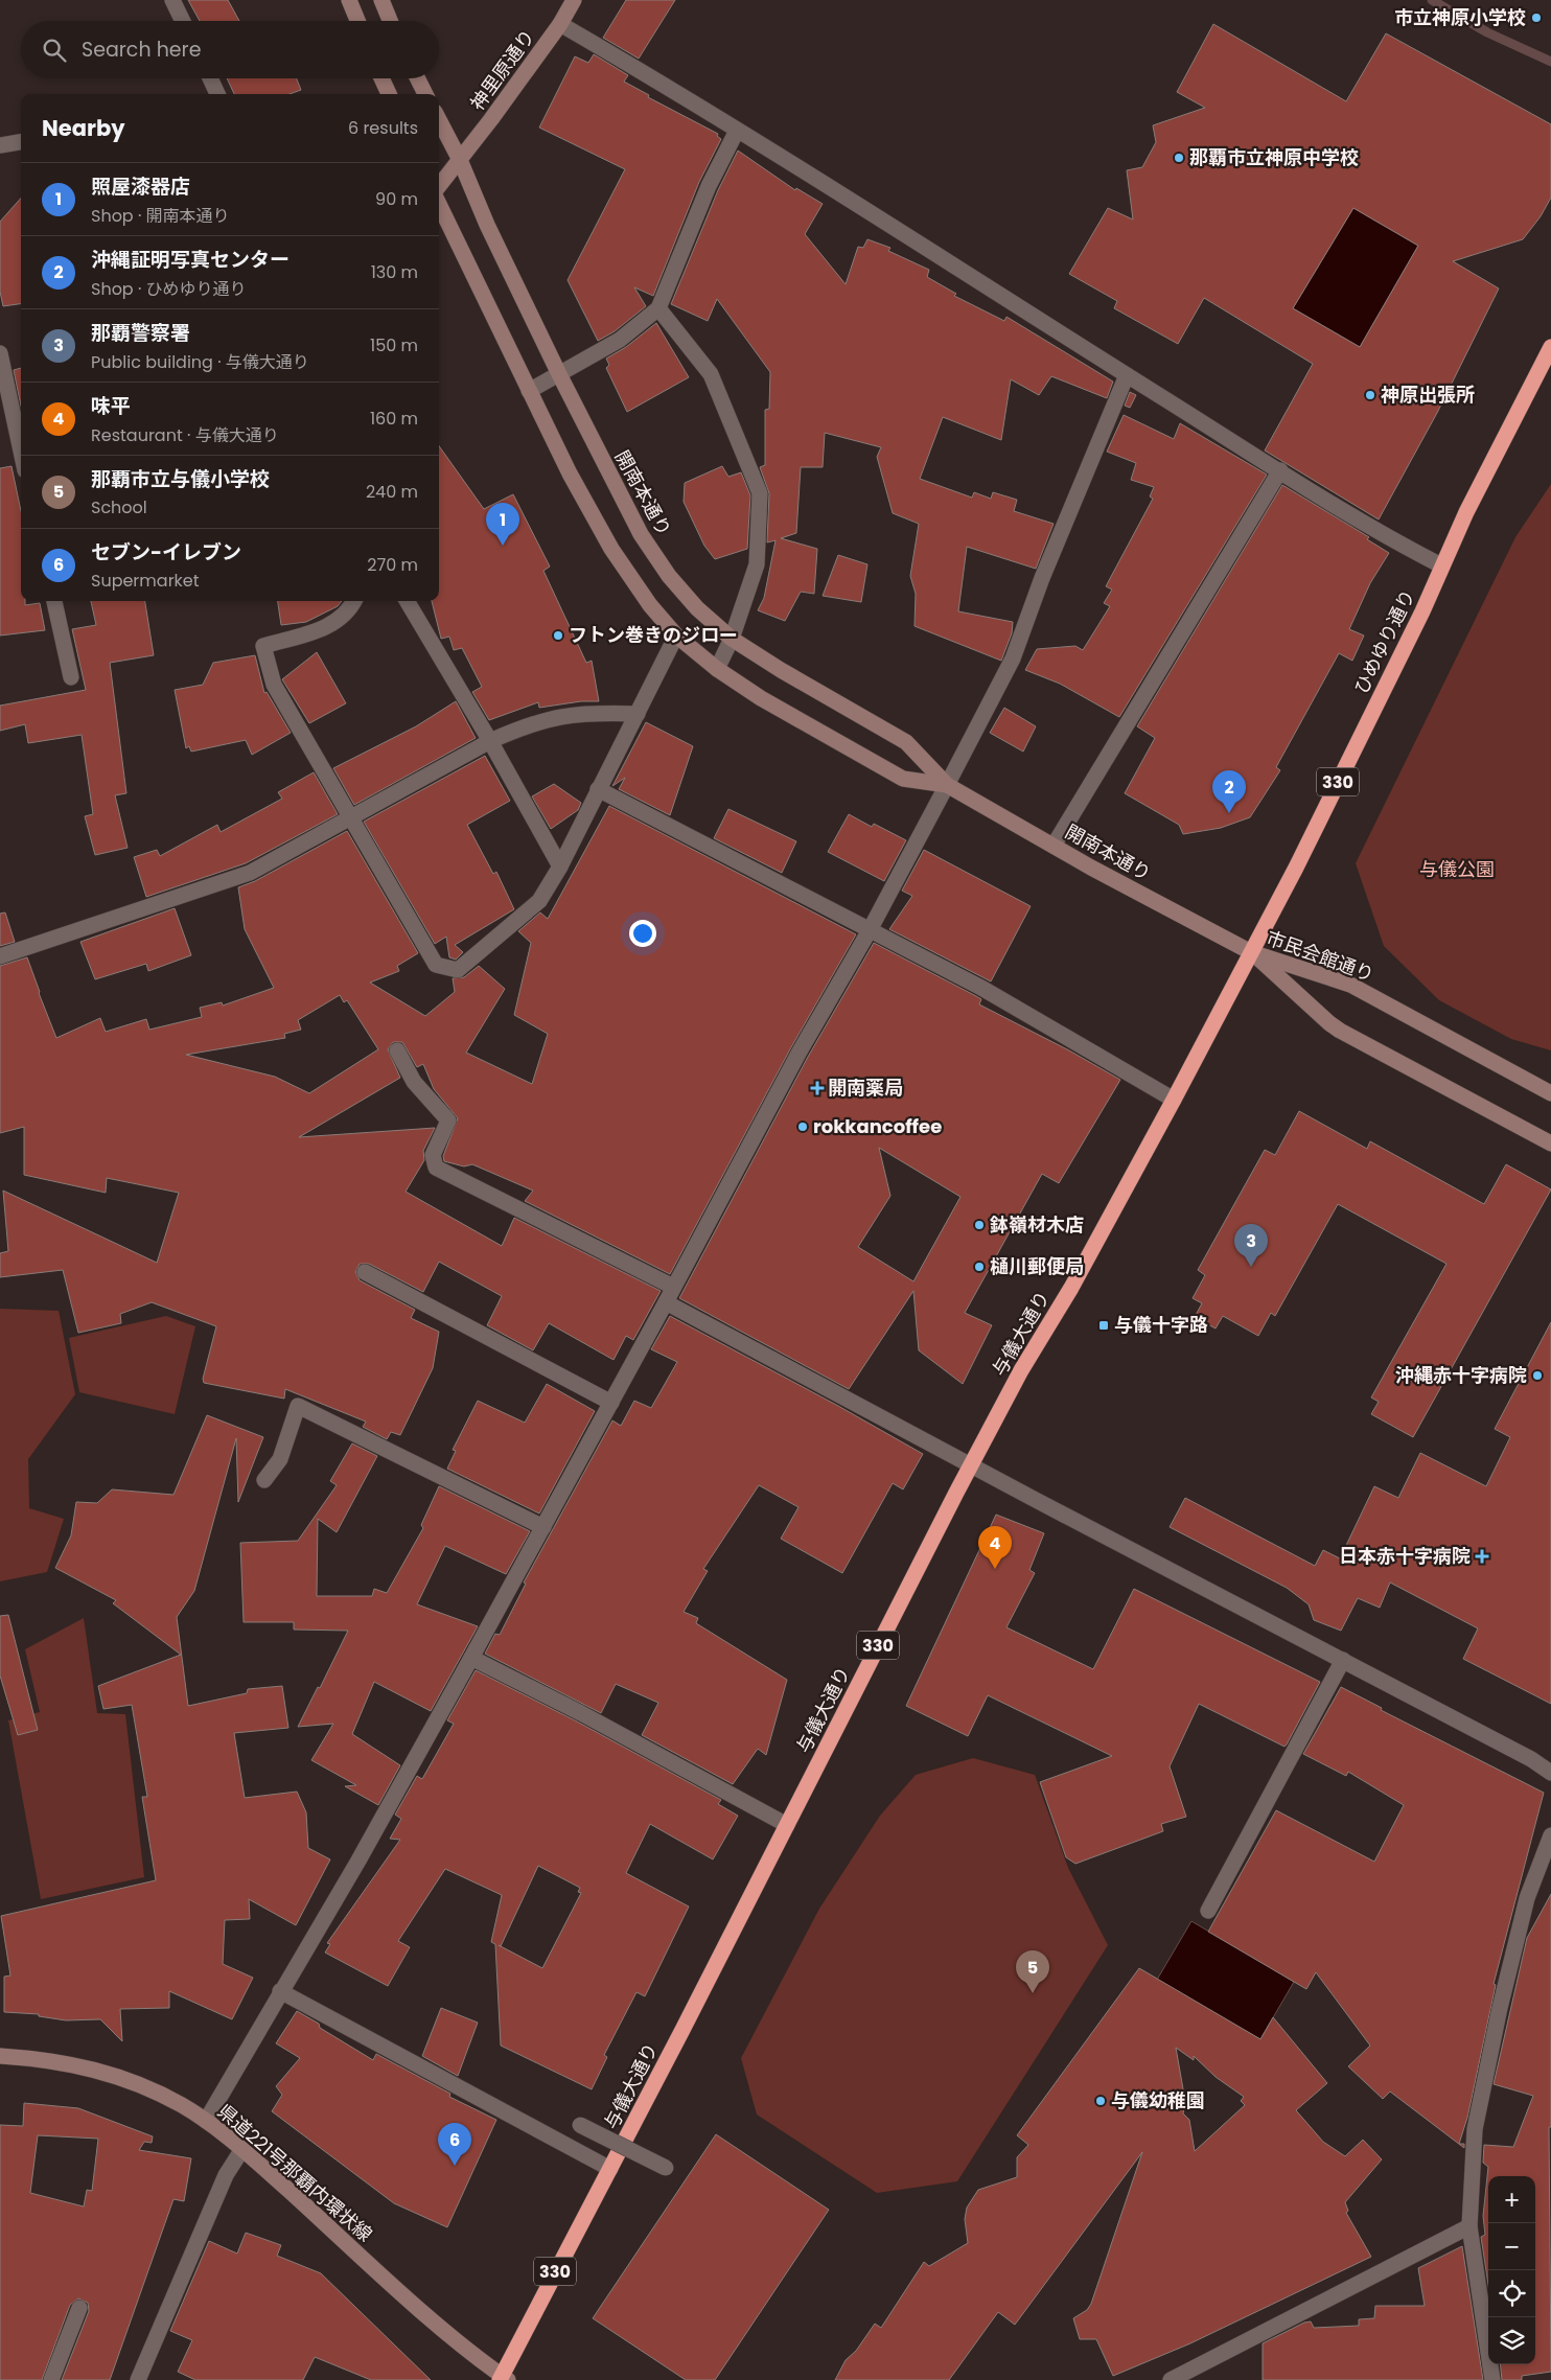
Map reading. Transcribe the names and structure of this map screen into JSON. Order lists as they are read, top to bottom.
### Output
{
  "streets": {
    "highway": ["ひめゆり通り", "330", "与儀大通り"],
    "main road": [
      "神里原通り",
      "開南本通り",
      "市民会館通り",
      "県道221号那覇内環状線"
    ]
  },
  "crossings": [
    ["神里原通り", "開南本通り"],
    ["開南本通り", "ひめゆり通り"],
    ["開南本通り", "市民会館通り"],
    ["開南本通り", "与儀大通り"],
    ["ひめゆり通り", "市民会館通り"],
    ["ひめゆり通り", "与儀大通り"],
    ["市民会館通り", "与儀大通り"],
    ["与儀大通り", "県道221号那覇内環状線"]
  ],
  "parks": ["与儀公園"],
  "places": {
    "other": [
      "市立神原小学校",
      "那覇市立神原中学校",
      "神原出張所",
      "フトン巻きのジロー",
      "rokkancoffee",
      "鉢嶺材木店",
      "樋川郵便局",
      "沖縄赤十字病院",
      "与儀幼稚園"
    ],
    "health": ["開南薬局", "日本赤十字病院"],
    "transit": ["与儀十字路"]
  },
  "page": {
    "search": "Search here",
    "heading": ["Nearby", "6 results"],
    "list": [
      {
        "mark": "1",
        "name": "照屋漆器店",
        "note": "Shop · 開南本通り",
        "value": "90 m"
      },
      {
        "mark": "2",
        "name": "沖縄証明写真センター",
        "note": "Shop · ひめゆり通り",
        "value": "130 m"
      },
      {
        "mark": "3",
        "name": "那覇警察署",
        "note": "Public building · 与儀大通り",
        "value": "150 m"
      },
      {
        "mark": "4",
        "name": "味平",
        "note": "Restaurant · 与儀大通り",
        "value": "160 m"
      },
      {
        "mark": "5",
        "name": "那覇市立与儀小学校",
        "note": "School",
        "value": "240 m"
      },
      {
        "mark": "6",
        "name": "セブン-イレブン",
        "note": "Supermarket",
        "value": "270 m"
      }
    ],
    "pins": [
      "1",
      "2",
      "3",
      "4",
      "5",
      "6"
    ],
    "map_buttons": ["+", "−"]
  }
}
